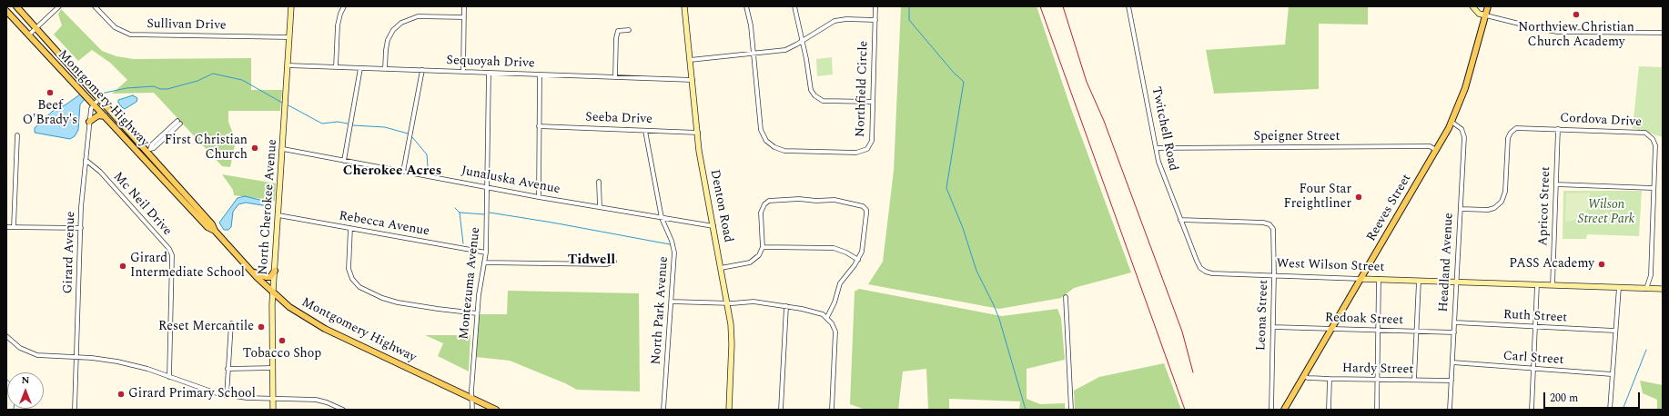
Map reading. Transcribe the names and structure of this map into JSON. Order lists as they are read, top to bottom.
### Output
{
  "streets": {
    "main road": ["Montgomery Highway", "Reeves Street"],
    "street": [
      "Sullivan Drive",
      "Sequoyah Drive",
      "Northfield Circle",
      "Seeba Drive",
      "Cordova Drive",
      "Twitchell Road",
      "Speigner Street",
      "Junaluska Avenue",
      "Mc Neil Drive",
      "Denton Road",
      "Apricot Street",
      "North Cherokee Avenue",
      "Rebecca Avenue",
      "Girard Avenue",
      "Headland Avenue",
      "West Wilson Street",
      "Montezuma Avenue",
      "North Park Avenue",
      "Leona Street",
      "Ruth Street",
      "Redoak Street",
      "Carl Street",
      "Hardy Street"
    ]
  },
  "crossings": [
    ["Sullivan Drive", "North Cherokee Avenue"],
    ["Sequoyah Drive", "Denton Road"],
    ["Sequoyah Drive", "North Cherokee Avenue"],
    ["Sequoyah Drive", "Montezuma Avenue"],
    ["Montgomery Highway", "North Cherokee Avenue"],
    ["Montgomery Highway", "Girard Avenue"],
    ["Montgomery Highway", "Montezuma Avenue"],
    ["Seeba Drive", "Denton Road"],
    ["Seeba Drive", "North Park Avenue"],
    ["Cordova Drive", "Apricot Street"],
    ["Cordova Drive", "Headland Avenue"],
    ["Cordova Drive", "West Wilson Street"],
    ["Twitchell Road", "Speigner Street"],
    ["Twitchell Road", "West Wilson Street"],
    ["Twitchell Road", "Leona Street"],
    ["Speigner Street", "Reeves Street"],
    ["Junaluska Avenue", "Denton Road"],
    ["Junaluska Avenue", "North Cherokee Avenue"],
    ["Junaluska Avenue", "Montezuma Avenue"],
    ["Junaluska Avenue", "North Park Avenue"],
    ["Mc Neil Drive", "Girard Avenue"],
    ["Apricot Street", "West Wilson Street"],
    ["North Cherokee Avenue", "Rebecca Avenue"],
    ["Reeves Street", "Headland Avenue"],
    ["Reeves Street", "West Wilson Street"],
    ["Reeves Street", "Redoak Street"],
    ["Reeves Street", "Hardy Street"],
    ["Rebecca Avenue", "Montezuma Avenue"],
    ["Headland Avenue", "West Wilson Street"],
    ["Headland Avenue", "Ruth Street"],
    ["Headland Avenue", "Redoak Street"],
    ["Headland Avenue", "Carl Street"],
    ["Headland Avenue", "Hardy Street"],
    ["West Wilson Street", "Leona Street"],
    ["Leona Street", "Redoak Street"]
  ],
  "districts": ["Cherokee Acres", "Tidwell"],
  "parks": ["Wilson Street Park"],
  "places": [
    "Northview Christian Church Academy",
    "Beef O'Brady's",
    "First Christian Church",
    "Four Star Freightliner",
    "PASS Academy",
    "Girard Intermediate School",
    "Reset Mercantile",
    "Tobacco Shop",
    "Girard Primary School"
  ],
  "scale_bar": "200 m",
  "north": "top"
}
